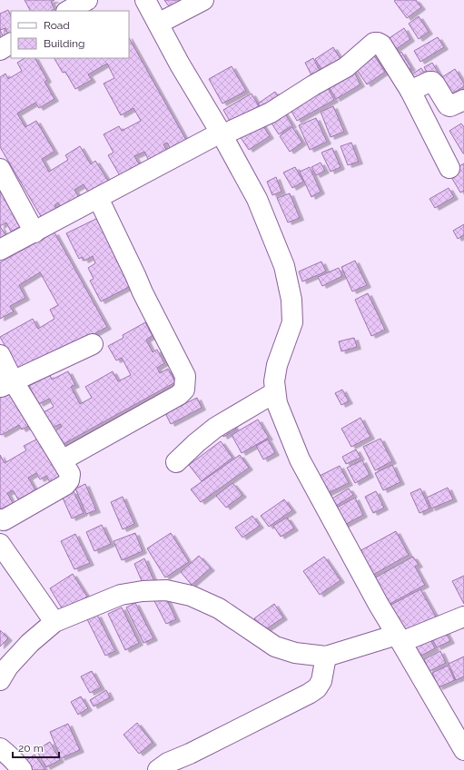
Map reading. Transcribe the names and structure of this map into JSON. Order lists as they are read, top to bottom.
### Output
{
  "legend": ["Road", "Building"],
  "scale_bar": "20 m"
}
